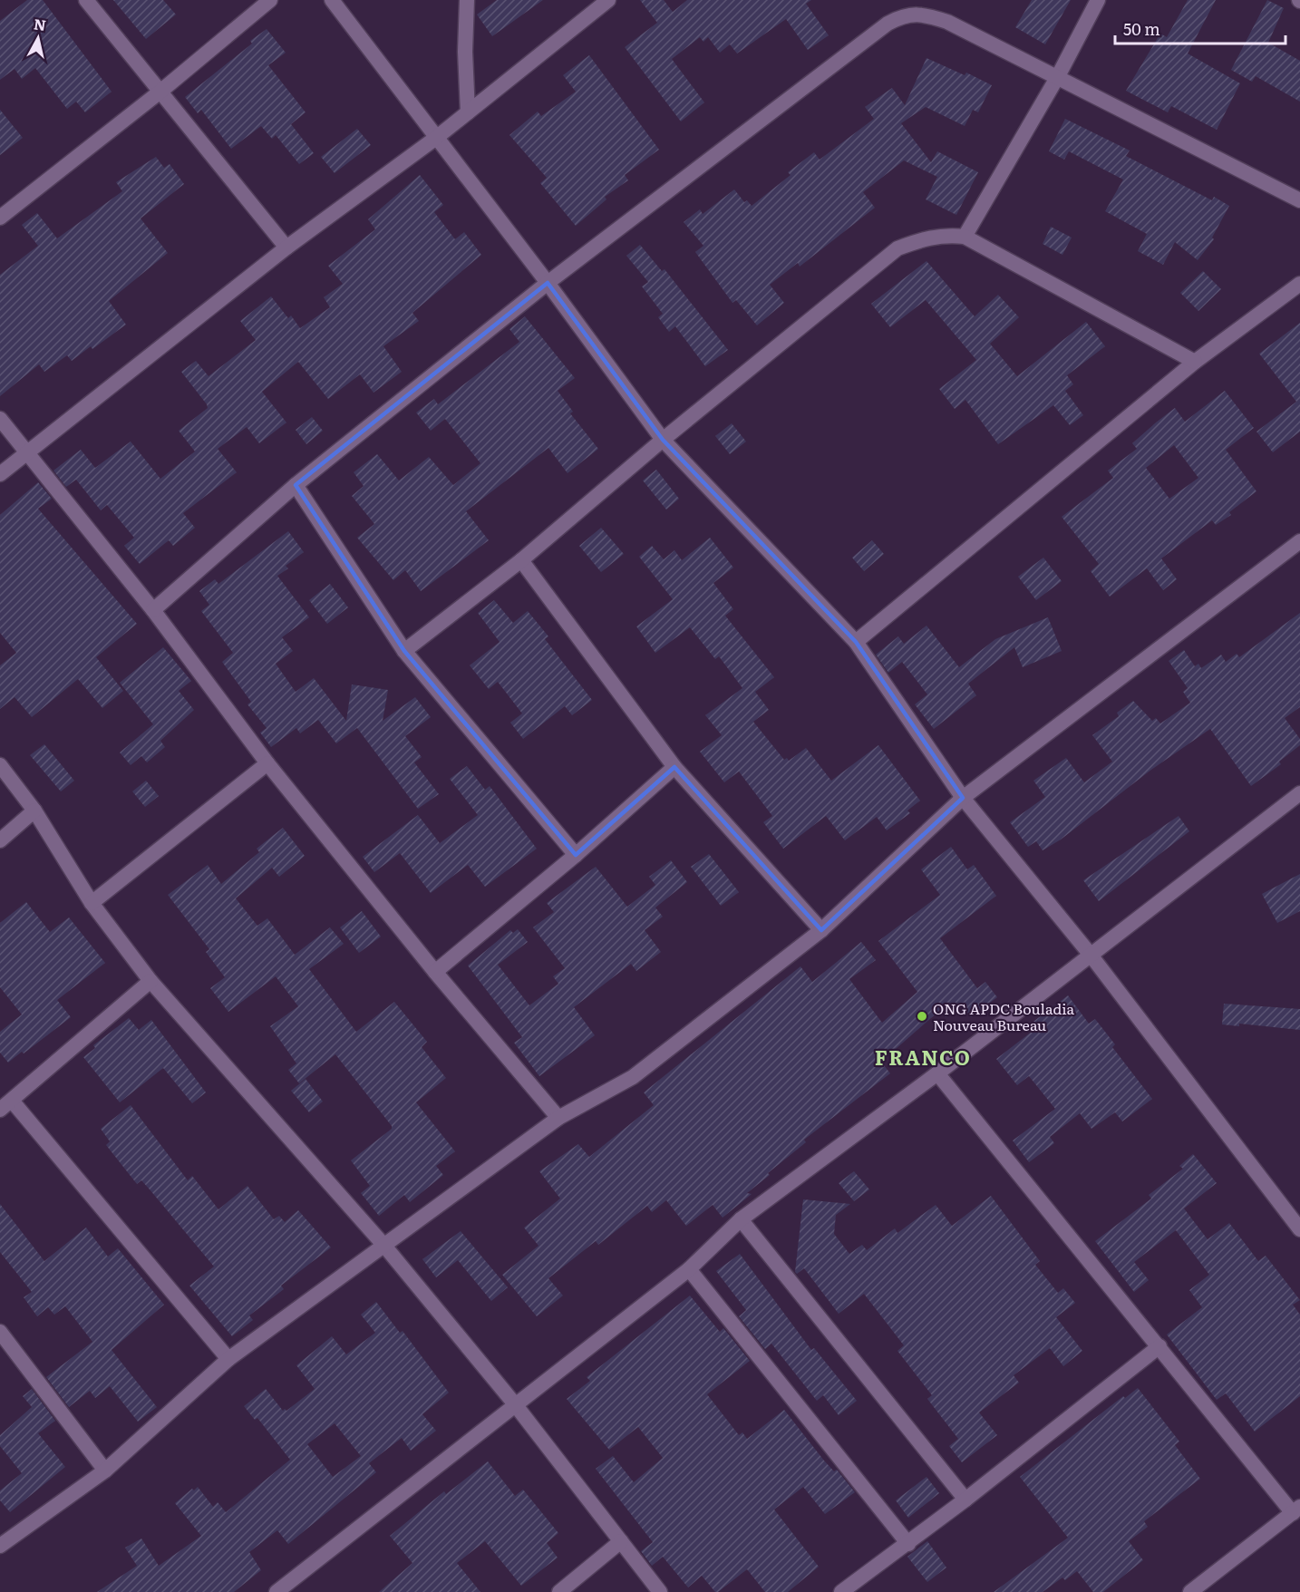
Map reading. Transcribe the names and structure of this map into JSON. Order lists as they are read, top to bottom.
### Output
{
  "districts": ["FRANCO"],
  "places": ["ONG APDC Bouladia Nouveau Bureau"],
  "scale_bar": "50 m",
  "north": "top"
}
